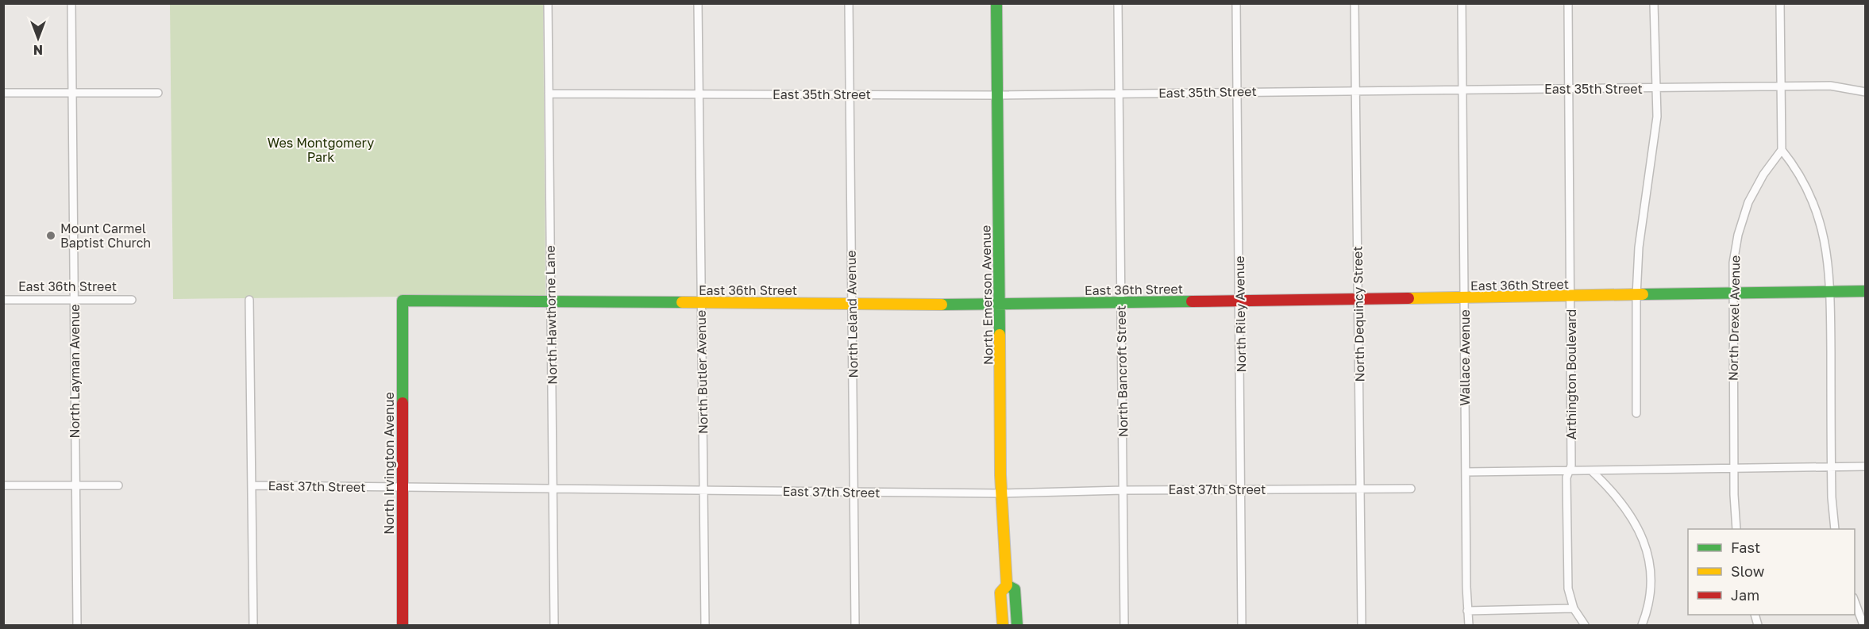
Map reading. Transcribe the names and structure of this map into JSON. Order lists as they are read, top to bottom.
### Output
{
  "streets": {
    "street": [
      "East 35th Street",
      "East 36th Street",
      "North Emerson Avenue",
      "North Leland Avenue",
      "North Riley Avenue",
      "North Dequincy Street",
      "North Hawthorne Lane",
      "North Drexel Avenue",
      "Wallace Avenue",
      "North Layman Avenue",
      "North Bancroft Street",
      "North Butler Avenue",
      "Arthington Boulevard",
      "North Irvington Avenue",
      "East 37th Street"
    ]
  },
  "crossings": [
    ["East 35th Street", "North Emerson Avenue"],
    ["East 35th Street", "North Leland Avenue"],
    ["East 35th Street", "North Riley Avenue"],
    ["East 35th Street", "North Dequincy Street"],
    ["East 35th Street", "North Hawthorne Lane"],
    ["East 35th Street", "Wallace Avenue"],
    ["East 35th Street", "North Bancroft Street"],
    ["East 35th Street", "North Butler Avenue"],
    ["East 35th Street", "Arthington Boulevard"],
    ["East 36th Street", "North Emerson Avenue"],
    ["East 36th Street", "North Leland Avenue"],
    ["East 36th Street", "North Riley Avenue"],
    ["East 36th Street", "North Dequincy Street"],
    ["East 36th Street", "North Hawthorne Lane"],
    ["East 36th Street", "North Drexel Avenue"],
    ["East 36th Street", "Wallace Avenue"],
    ["East 36th Street", "North Layman Avenue"],
    ["East 36th Street", "North Bancroft Street"],
    ["East 36th Street", "North Butler Avenue"],
    ["East 36th Street", "Arthington Boulevard"],
    ["East 36th Street", "North Irvington Avenue"],
    ["North Emerson Avenue", "East 37th Street"],
    ["North Leland Avenue", "East 37th Street"],
    ["North Riley Avenue", "East 37th Street"],
    ["North Dequincy Street", "East 37th Street"],
    ["North Hawthorne Lane", "East 37th Street"],
    ["North Bancroft Street", "East 37th Street"],
    ["North Butler Avenue", "East 37th Street"],
    ["North Irvington Avenue", "East 37th Street"]
  ],
  "parks": ["Wes Montgomery Park"],
  "places": ["Mount Carmel Baptist Church"],
  "legend": ["Fast", "Slow", "Jam"],
  "north": "bottom"
}
